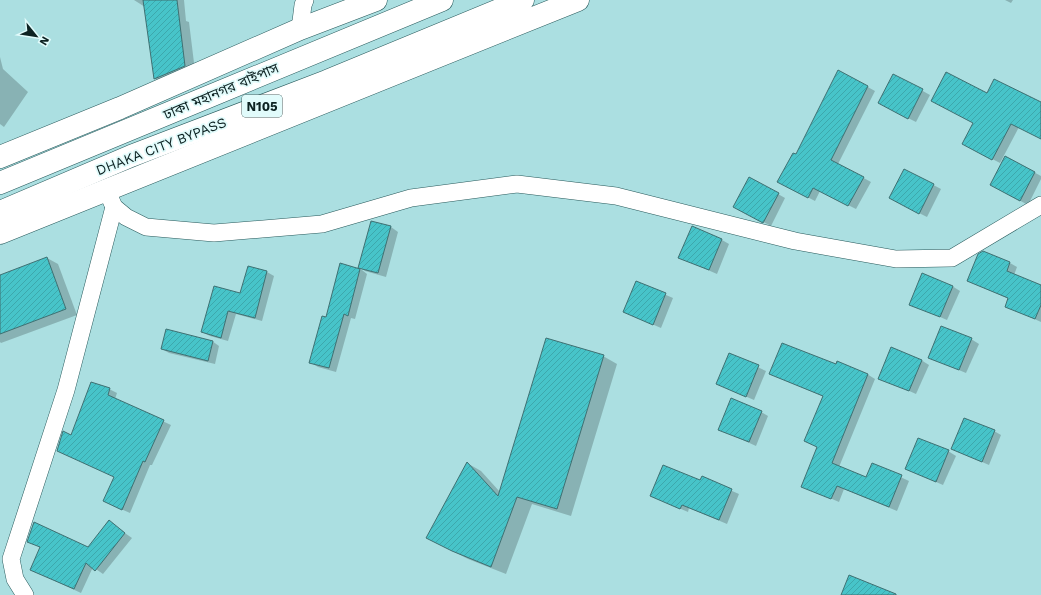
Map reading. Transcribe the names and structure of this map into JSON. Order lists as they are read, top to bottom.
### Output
{
  "streets": {
    "main road": ["ঢাকা মহানগর বাইপাস", "N105", "DHAKA CITY BYPASS"]
  },
  "north": "bottom right"
}
